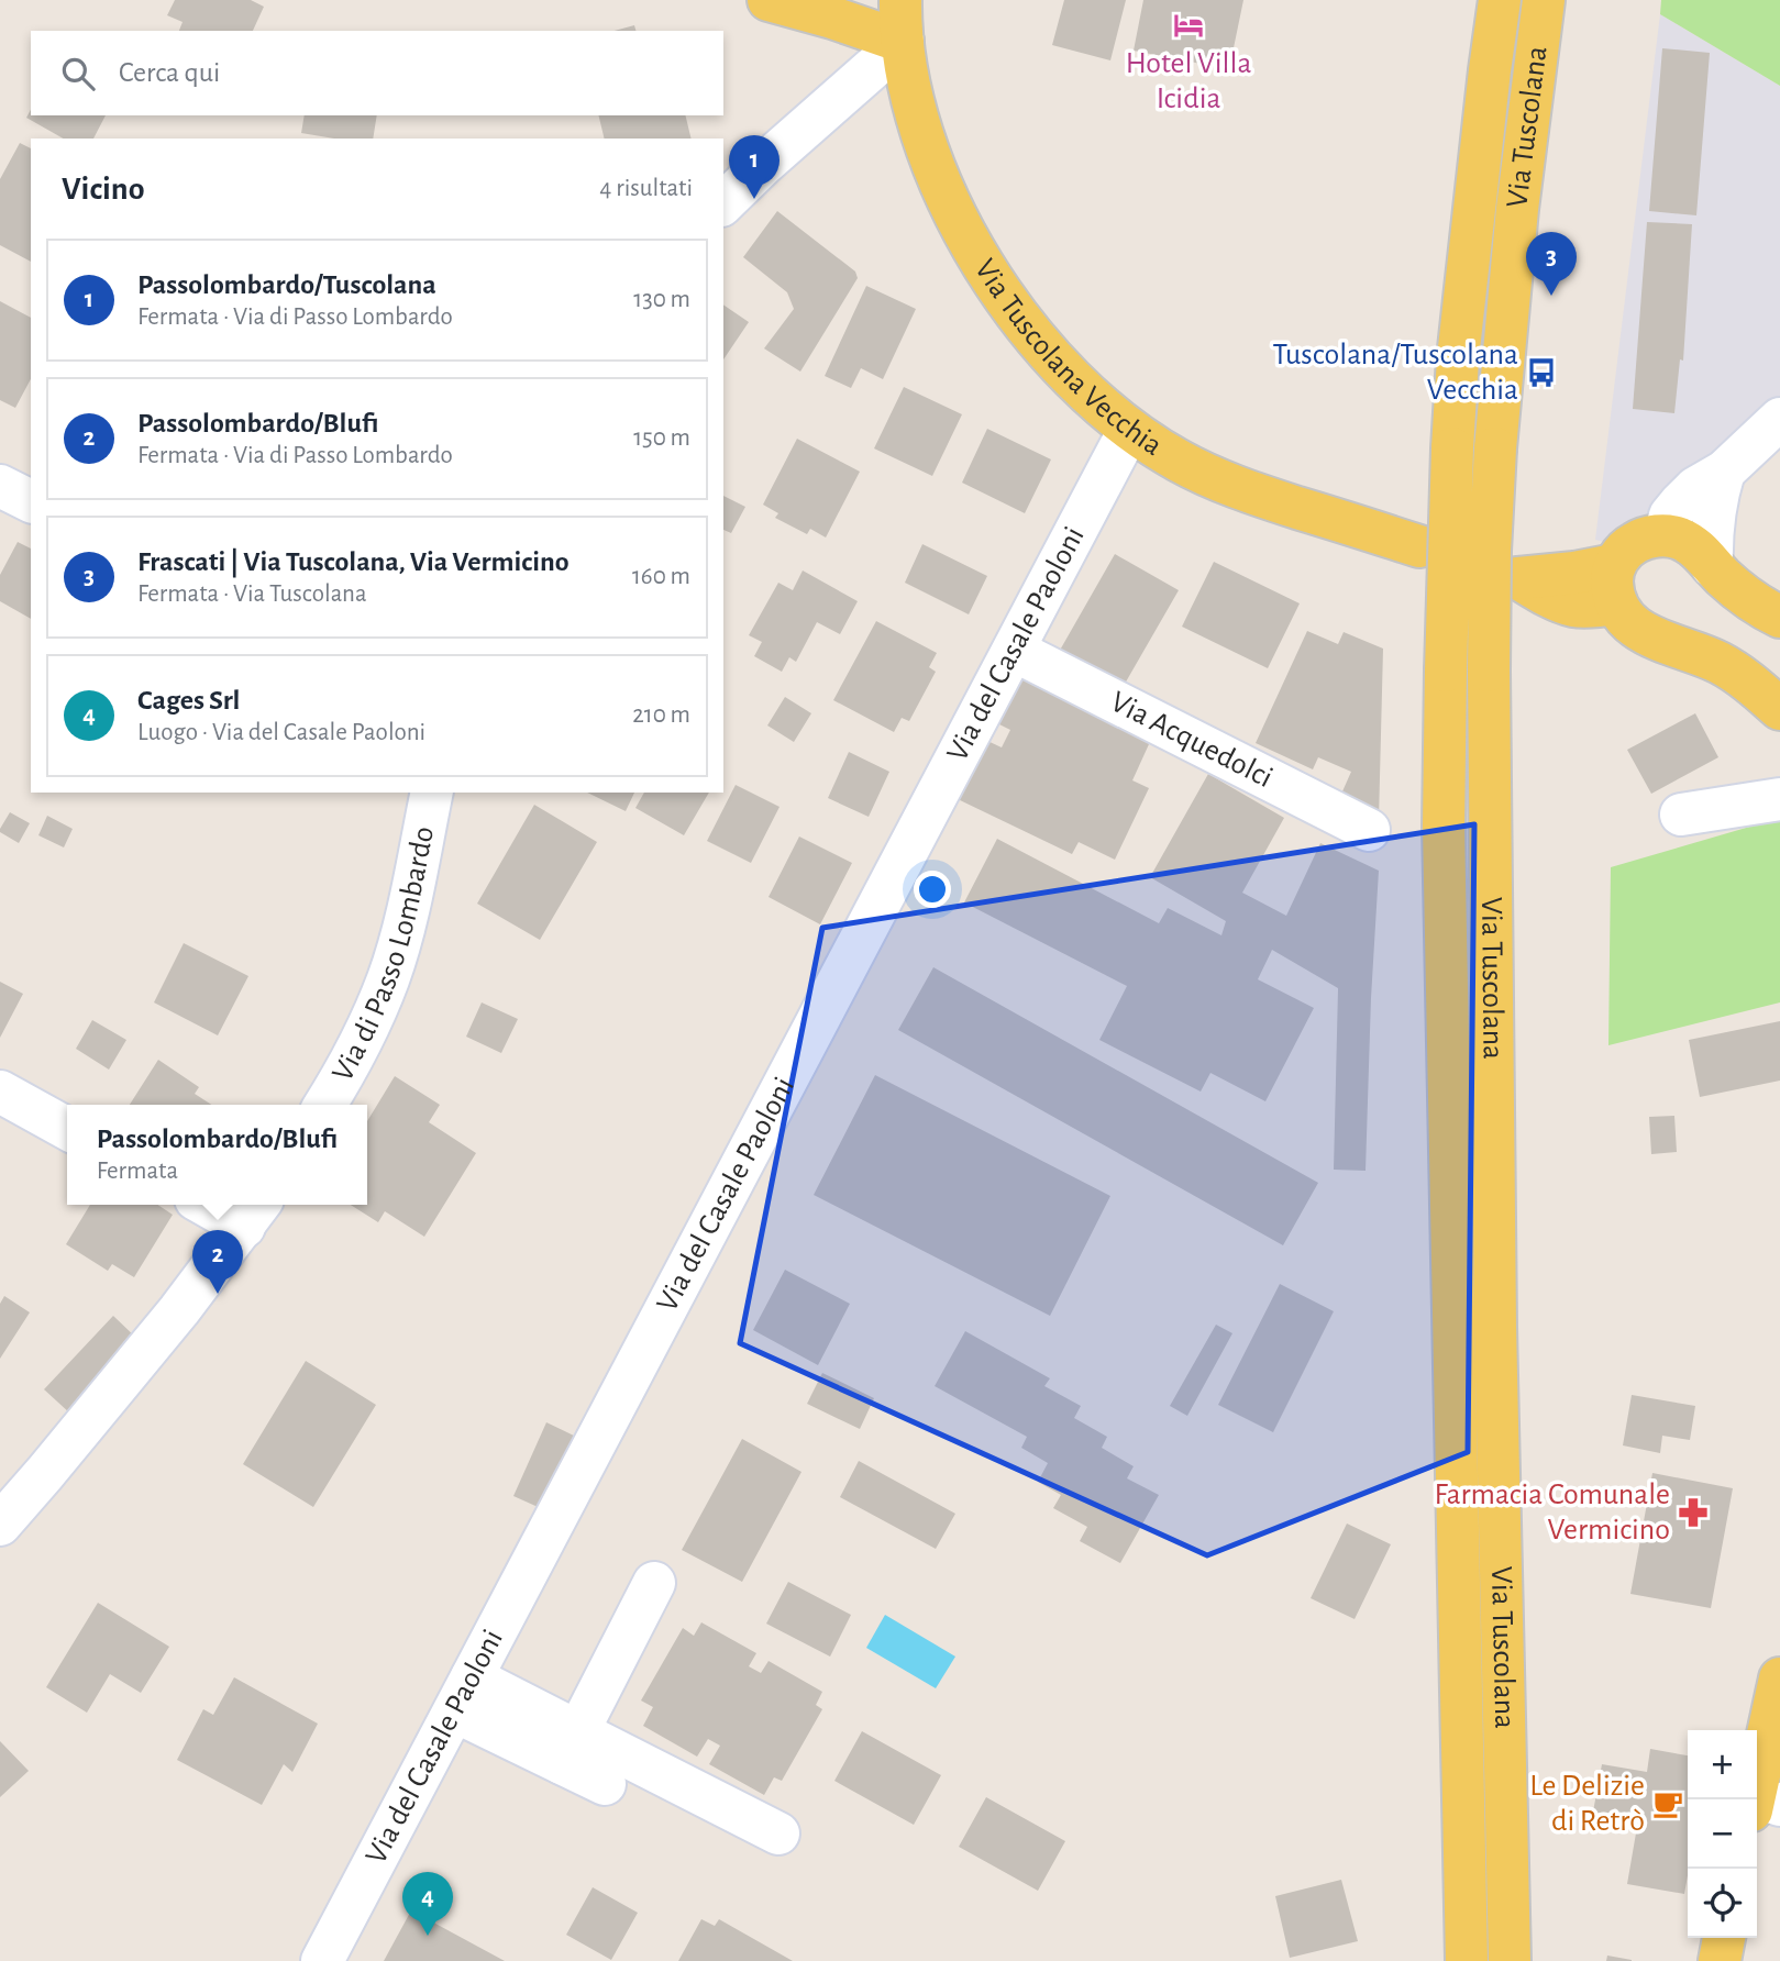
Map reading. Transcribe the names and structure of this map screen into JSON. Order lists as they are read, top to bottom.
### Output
{
  "streets": {
    "main road": ["Via Tuscolana", "Via Tuscolana Vecchia"],
    "street": ["Via del Casale Paoloni", "Via Acquedolci", "Via di Passo Lombardo"]
  },
  "crossings": [
    ["Via Tuscolana Vecchia", "Via del Casale Paoloni"],
    ["Via del Casale Paoloni", "Via Acquedolci"]
  ],
  "places": {
    "hotel": ["Hotel Villa Icidia"],
    "bus stop": ["Tuscolana/Tuscolana Vecchia"],
    "pharmacy": ["Farmacia Comunale Vermicino"],
    "cafe": ["Le Delizie di Retrò"]
  },
  "page": {
    "search": "Cerca qui",
    "pins": [
      "1",
      "3",
      "2",
      "4"
    ],
    "heading": ["Vicino", "4 risultati"],
    "list": [
      {
        "mark": "1",
        "name": "Passolombardo/Tuscolana",
        "note": "Fermata · Via di Passo Lombardo",
        "value": "130 m"
      },
      {
        "mark": "2",
        "name": "Passolombardo/Blufi",
        "note": "Fermata · Via di Passo Lombardo",
        "value": "150 m"
      },
      {
        "mark": "3",
        "name": "Frascati | Via Tuscolana, Via Vermicino",
        "note": "Fermata · Via Tuscolana",
        "value": "160 m"
      },
      {
        "mark": "4",
        "name": "Cages Srl",
        "note": "Luogo · Via del Casale Paoloni",
        "value": "210 m"
      }
    ],
    "popup": ["Passolombardo/Blufi", "Fermata"],
    "map_buttons": ["+", "−"]
  }
}
